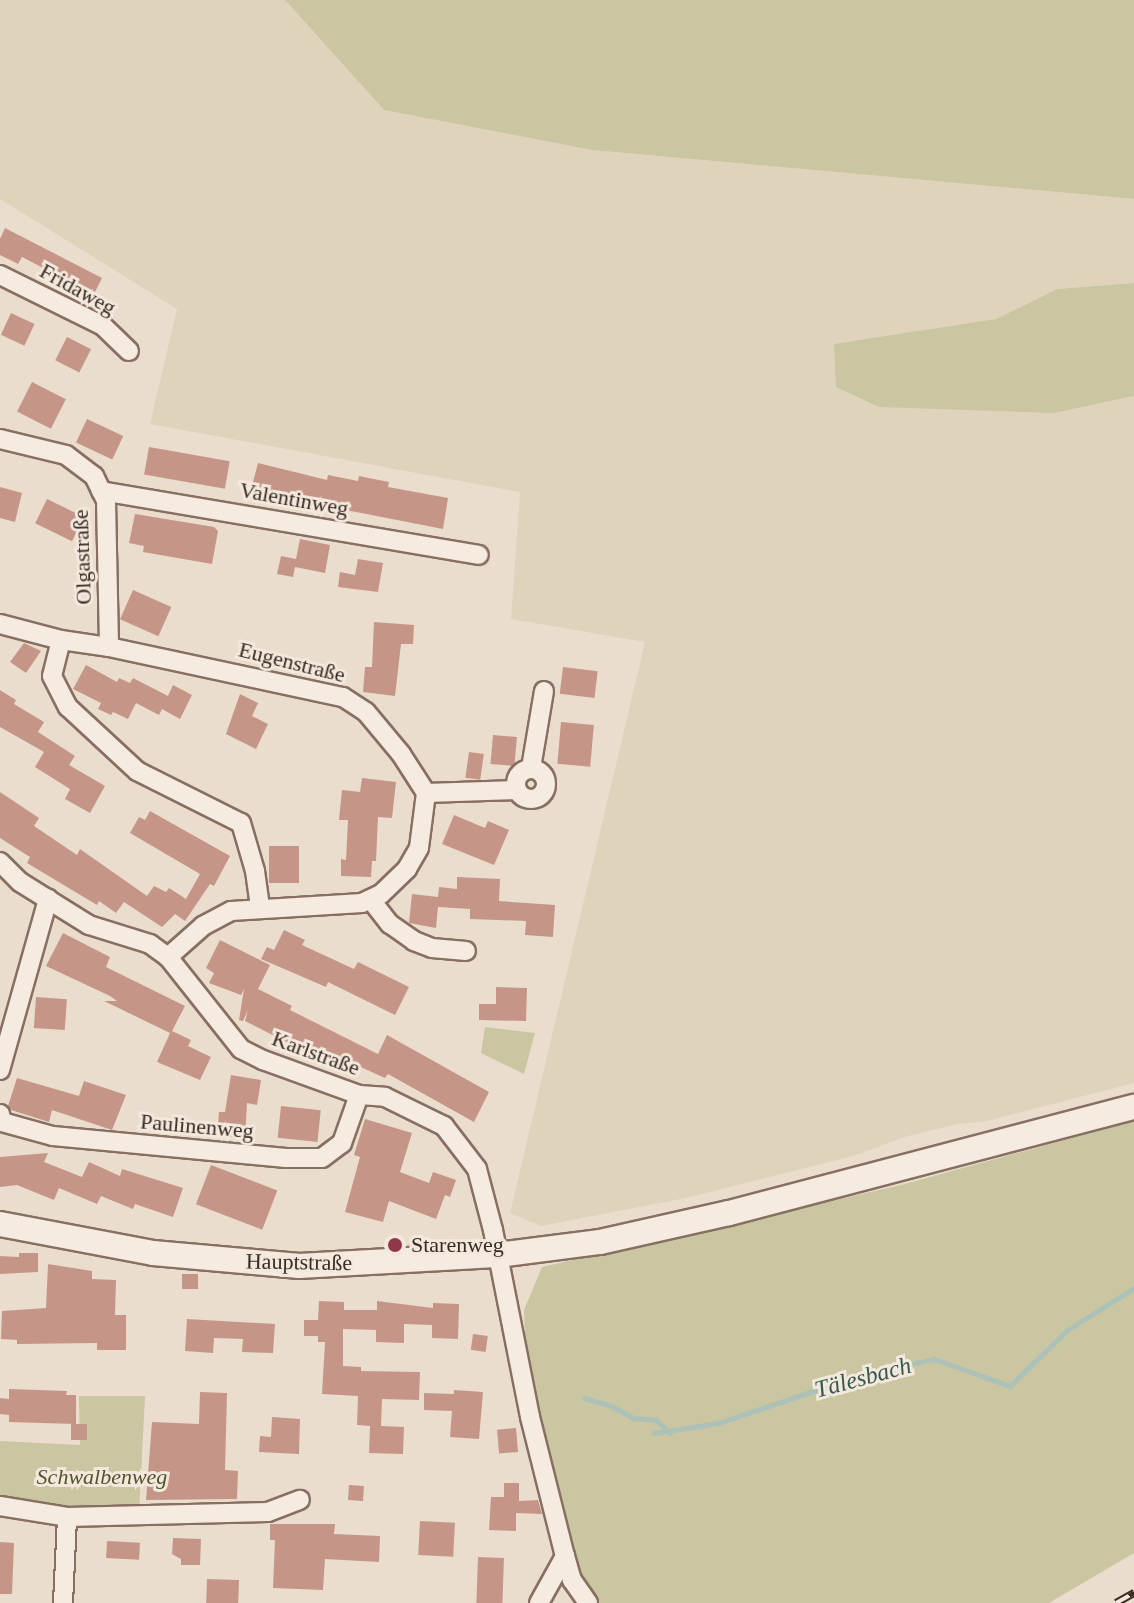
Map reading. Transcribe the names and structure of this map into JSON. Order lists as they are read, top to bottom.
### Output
{
  "streets": {
    "street": [
      "Fridaweg",
      "Valentinweg",
      "Olgastraße",
      "Eugenstraße",
      "Karlstraße",
      "Paulinenweg",
      "Hauptstraße"
    ]
  },
  "crossings": [
    ["Valentinweg", "Olgastraße"],
    ["Olgastraße", "Eugenstraße"],
    ["Karlstraße", "Paulinenweg"],
    ["Karlstraße", "Hauptstraße"]
  ],
  "water": ["Tälesbach"],
  "parks": ["Schwalbenweg"],
  "places": ["Starenweg"]
}
